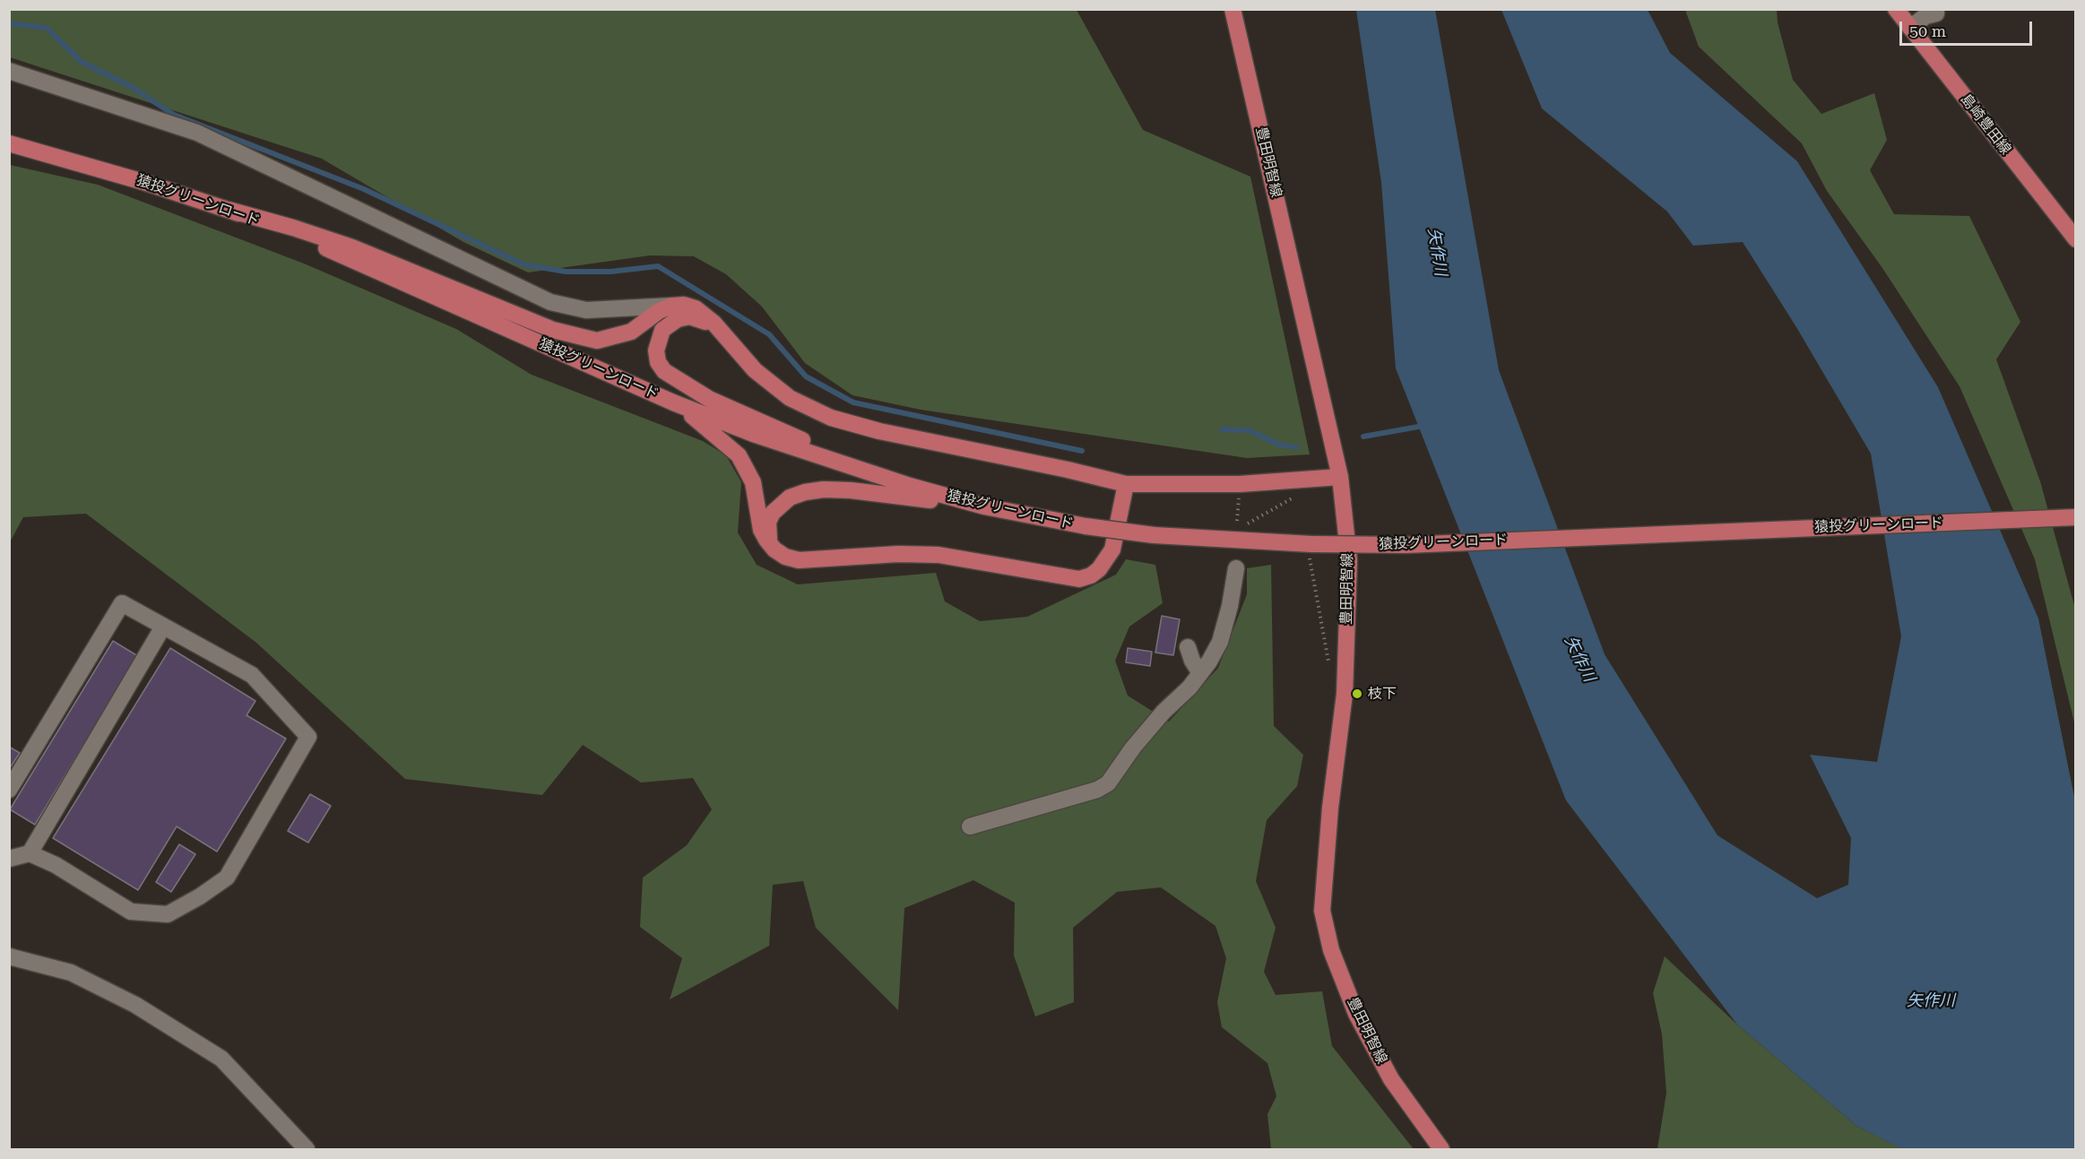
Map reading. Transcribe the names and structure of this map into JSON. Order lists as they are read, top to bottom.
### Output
{
  "streets": {
    "main road": ["島崎豊田線", "豊田明智線", "猿投グリーンロード"]
  },
  "water": ["矢作川"],
  "places": ["枝下"],
  "scale_bar": "50 m"
}
